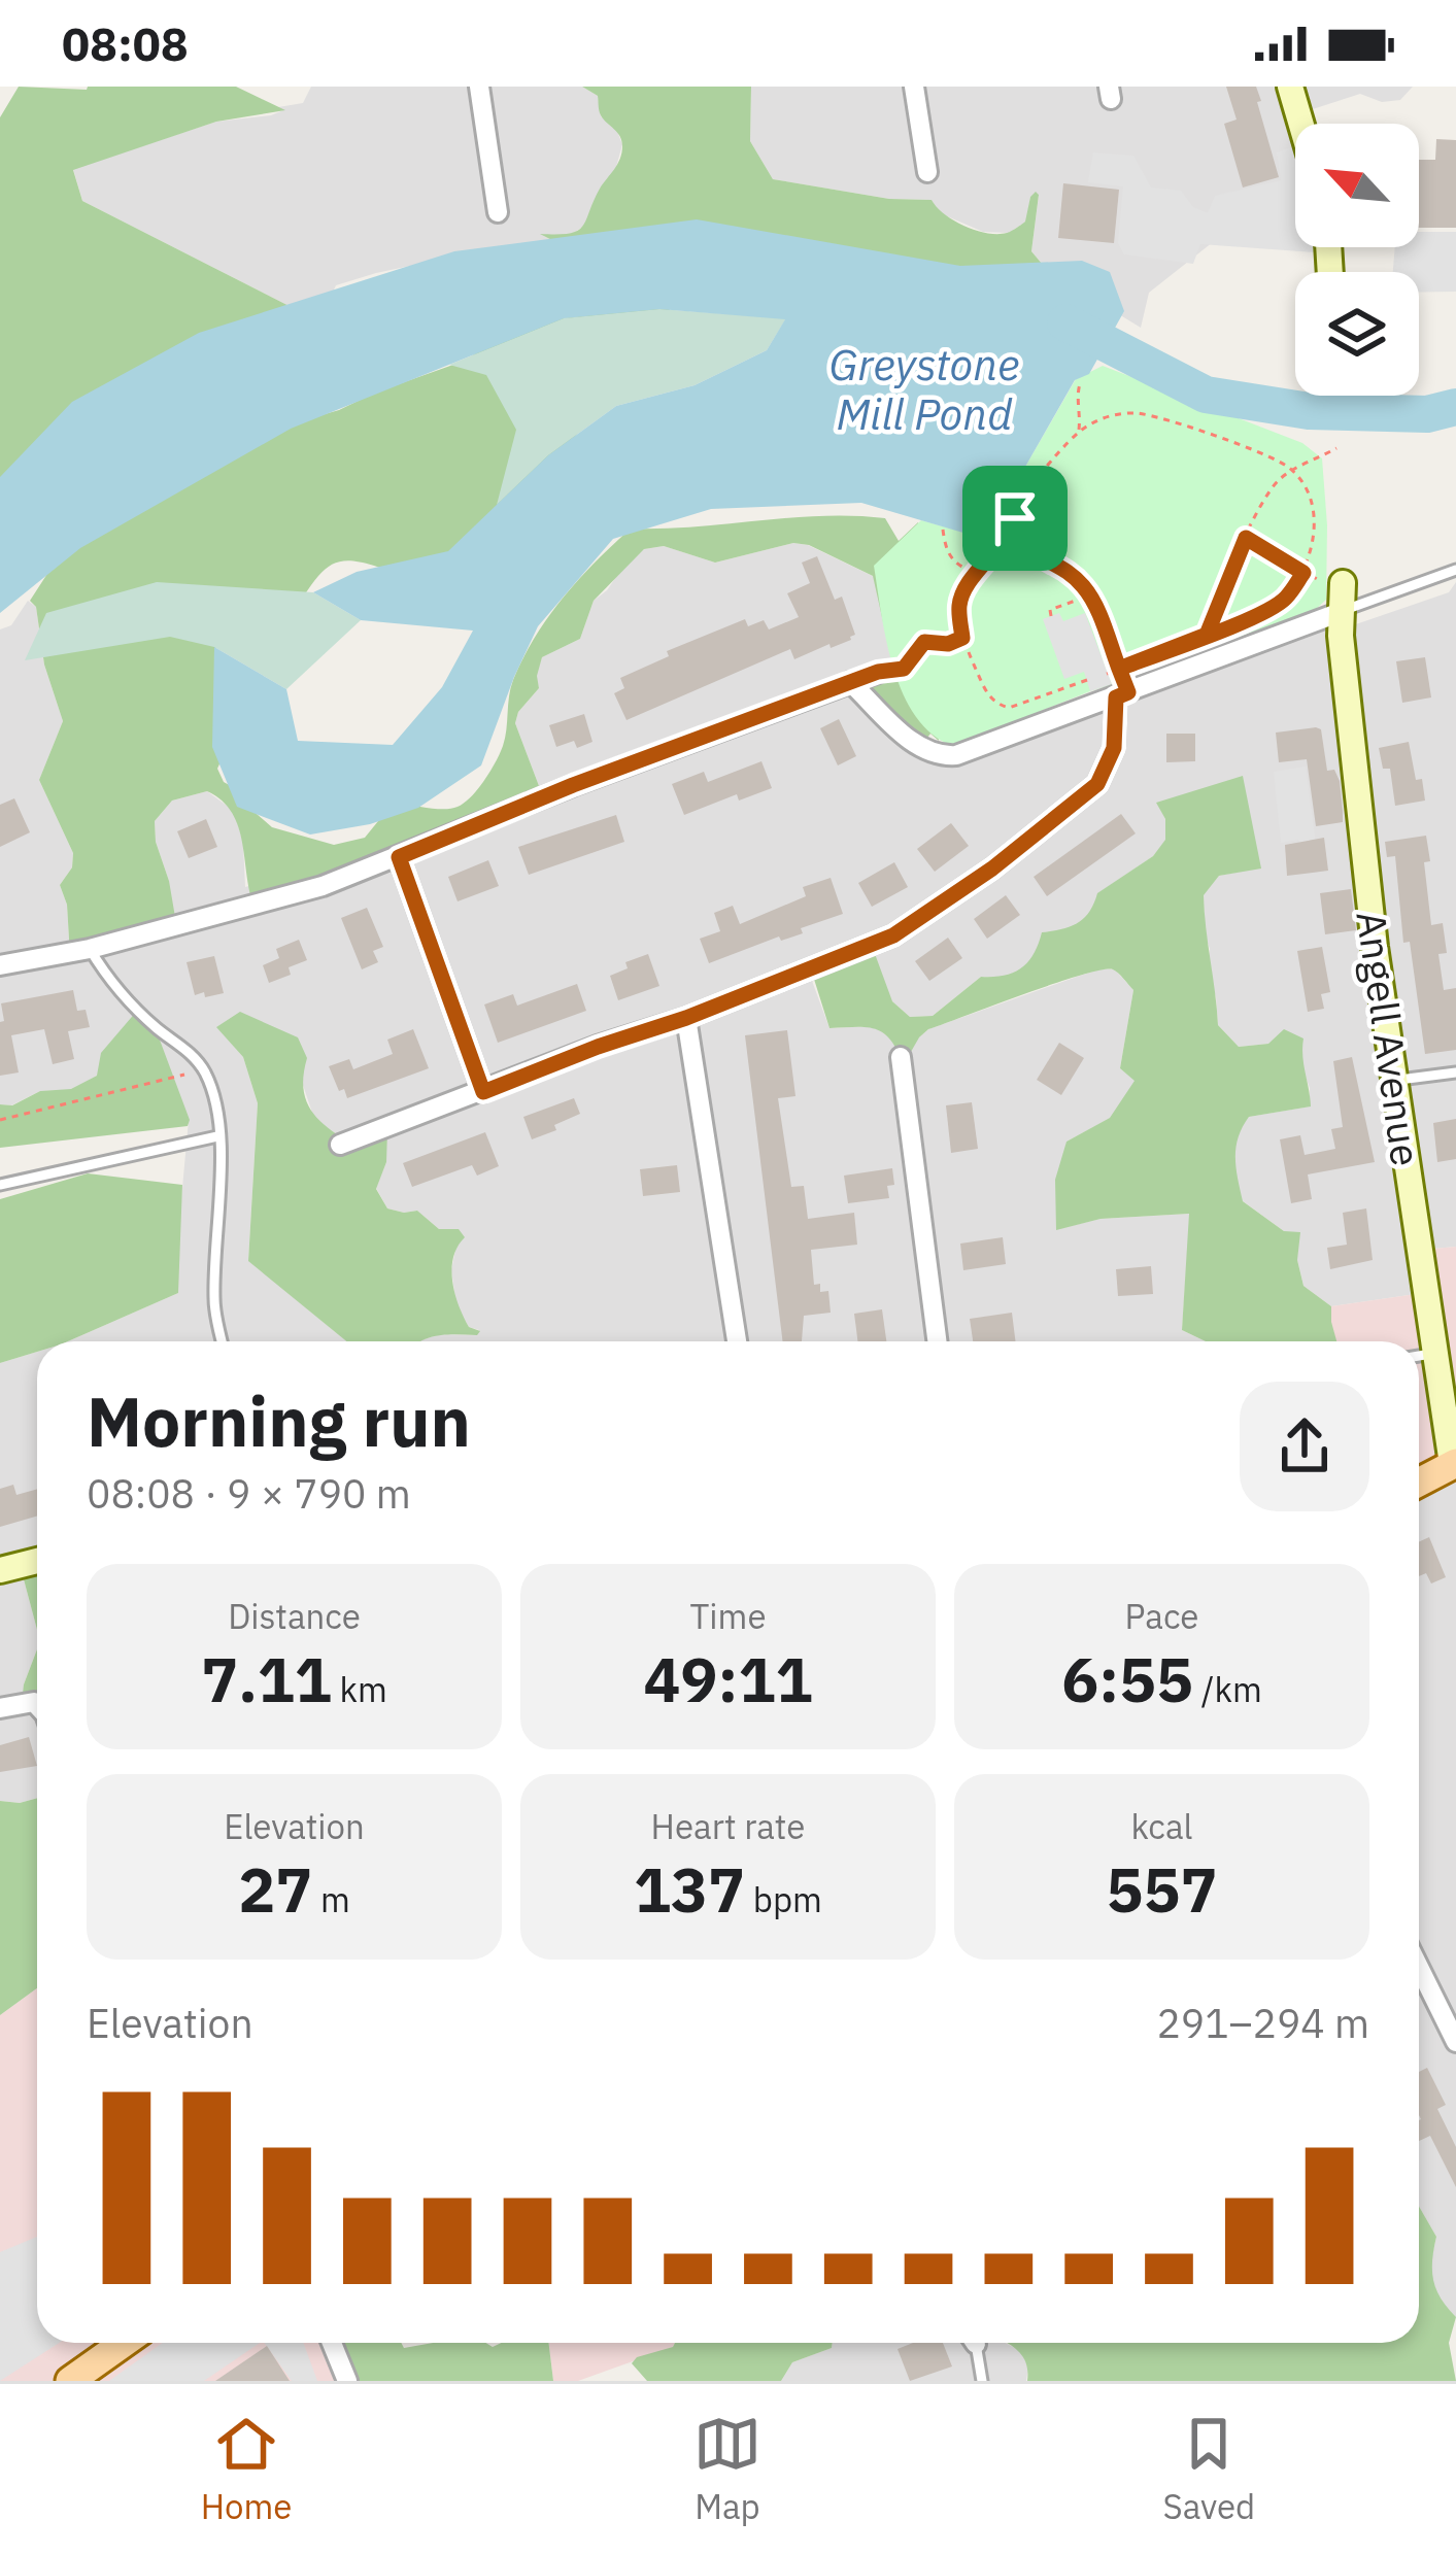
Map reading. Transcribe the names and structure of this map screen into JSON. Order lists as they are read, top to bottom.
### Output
{
  "streets": {
    "street": ["Angell Avenue"]
  },
  "water": ["Greystone Mill Pond"],
  "north": "top left",
  "page": {
    "status": "08:08",
    "heading": ["Morning run", "08:08 · 9 × 790 m"],
    "stats": [
      ["Distance", "7.11 km"],
      ["Time", "49:11"],
      ["Pace", "6:55 /km"],
      ["Elevation", "27 m"],
      ["Heart rate", "137 bpm"],
      ["kcal", "557"]
    ],
    "chart": ["Elevation", "291–294 m"],
    "tabs": ["Home", "Map", "Saved"]
  }
}
